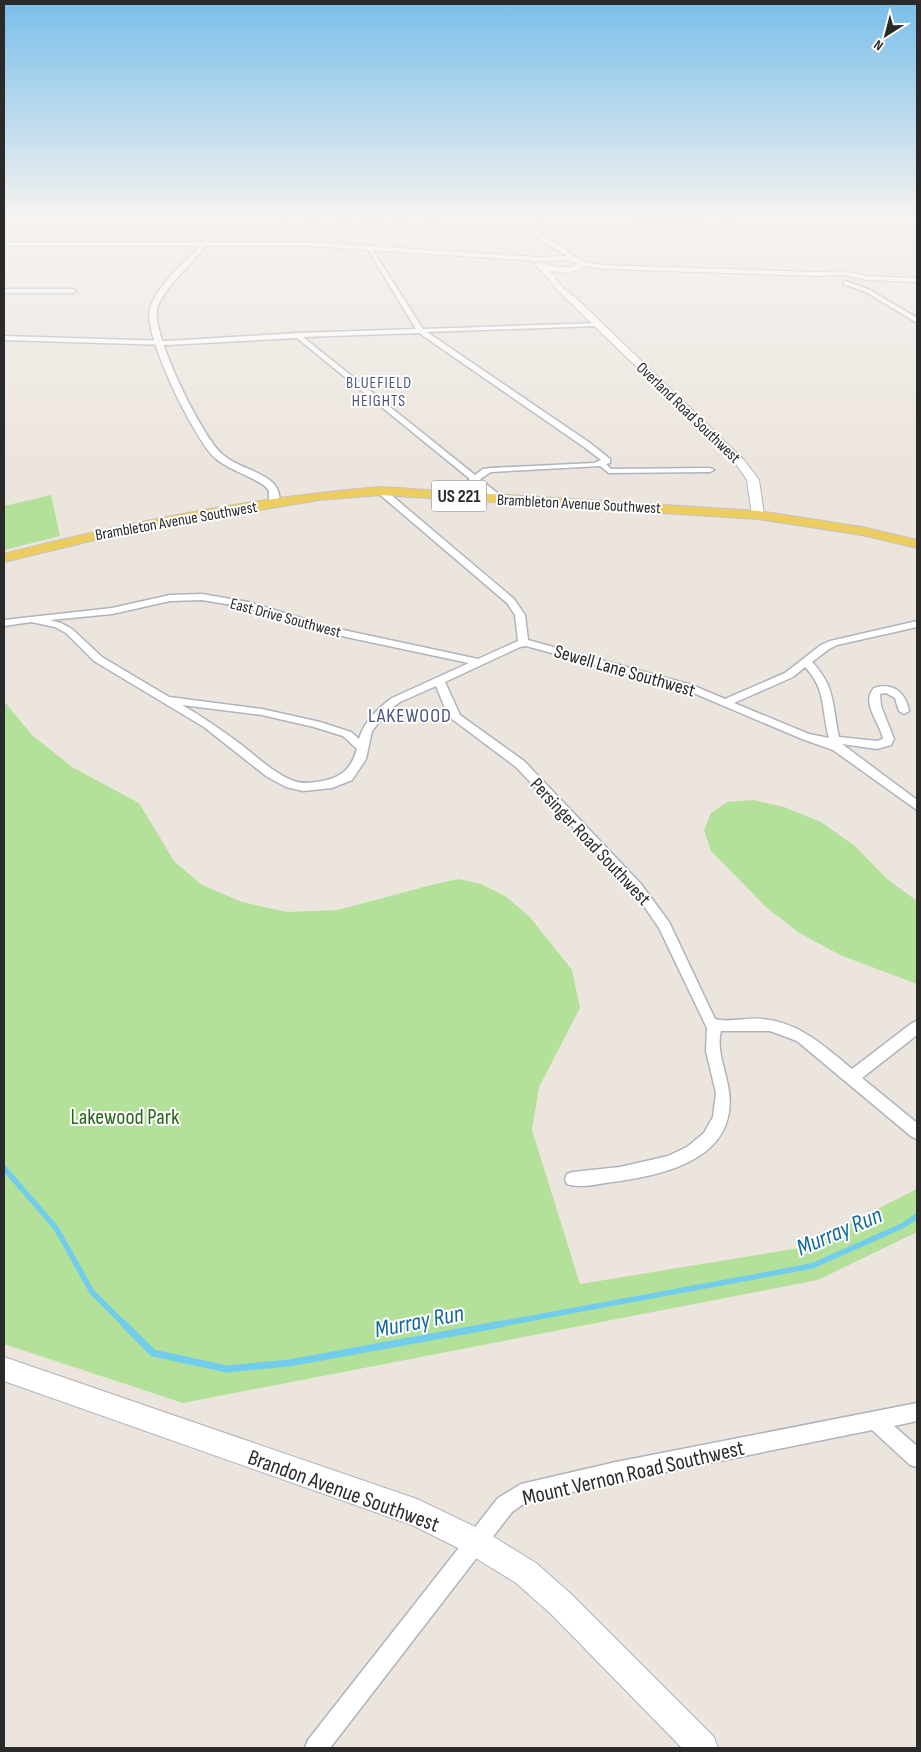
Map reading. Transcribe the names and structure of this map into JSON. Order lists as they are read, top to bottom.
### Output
{
  "streets": {
    "main road": [
      "Overland Road Southwest",
      "US 221",
      "Brambleton Avenue Southwest",
      "Brandon Avenue Southwest"
    ],
    "street": [
      "East Drive Southwest",
      "Sewell Lane Southwest",
      "Persinger Road Southwest",
      "Mount Vernon Road Southwest"
    ]
  },
  "crossings": [
    ["Overland Road Southwest", "Brambleton Avenue Southwest"],
    ["Mount Vernon Road Southwest", "Brandon Avenue Southwest"]
  ],
  "districts": ["BLUEFIELD HEIGHTS", "LAKEWOOD"],
  "water": ["Murray Run"],
  "parks": ["Lakewood Park"],
  "north": "bottom left"
}
